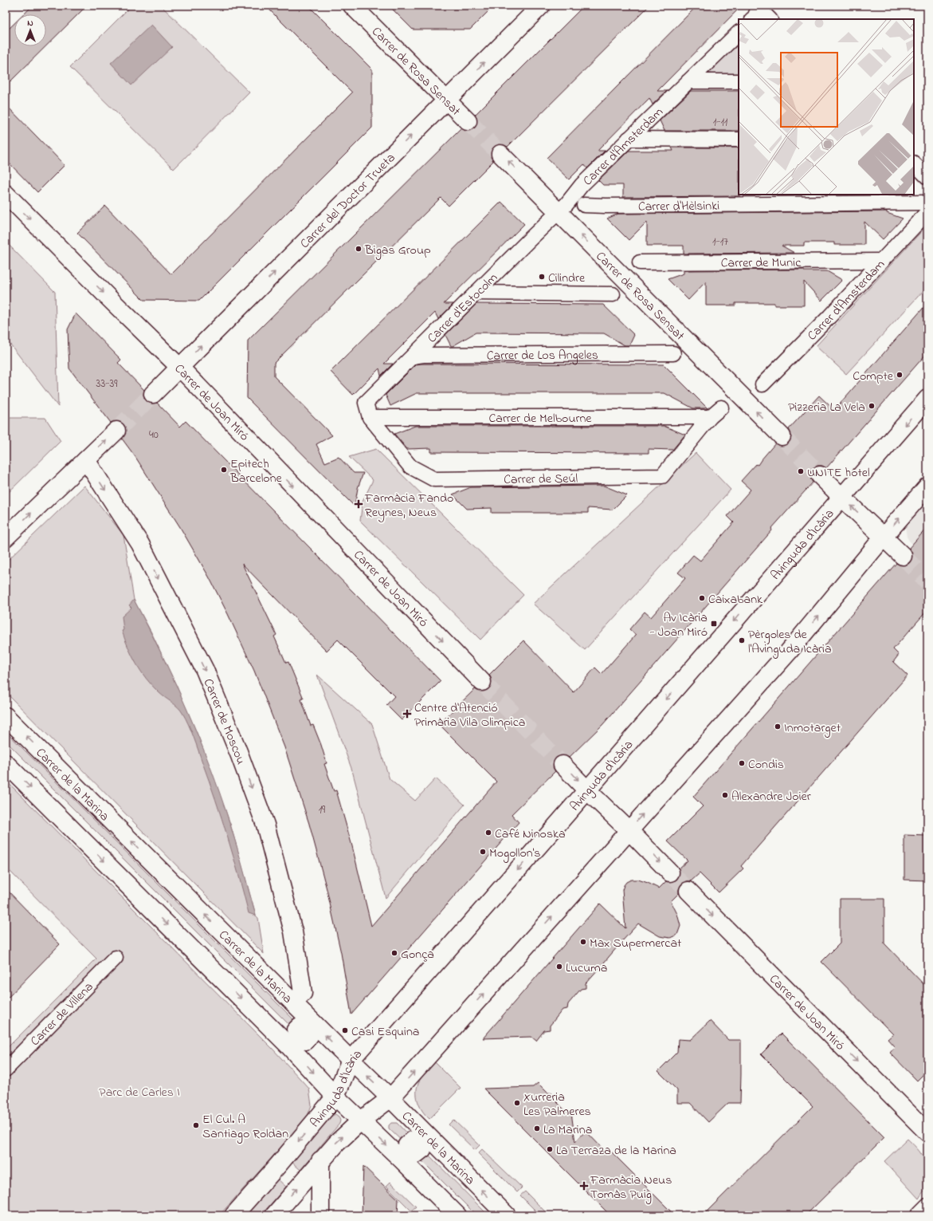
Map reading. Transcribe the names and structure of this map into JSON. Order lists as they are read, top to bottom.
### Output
{
  "streets": {
    "street": [
      "Carrer de Rosa Sensat",
      "Carrer d'Amsterdam",
      "Carrer del Doctor Trueta",
      "Carrer d'Hèlsinki",
      "Carrer de Munic",
      "Carrer d'Estocolm",
      "Carrer de Los Angeles",
      "Carrer de Joan Miró",
      "Carrer de Melbourne",
      "Carrer de Seúl",
      "Avinguda d'Icària",
      "Carrer de Moscou",
      "Carrer de la Marina",
      "Carrer de Villena"
    ]
  },
  "crossings": [
    ["Carrer de Rosa Sensat", "Carrer d'Amsterdam"],
    ["Carrer de Rosa Sensat", "Carrer del Doctor Trueta"],
    ["Carrer de Rosa Sensat", "Carrer d'Estocolm"],
    ["Carrer d'Amsterdam", "Carrer de Munic"],
    ["Carrer d'Amsterdam", "Carrer d'Estocolm"],
    ["Carrer del Doctor Trueta", "Carrer de Joan Miró"],
    ["Carrer d'Estocolm", "Carrer de Los Angeles"],
    ["Carrer d'Estocolm", "Carrer de Melbourne"],
    ["Carrer d'Estocolm", "Carrer de Seúl"],
    ["Carrer de Melbourne", "Carrer de Seúl"],
    ["Avinguda d'Icària", "Carrer de la Marina"],
    ["Carrer de Moscou", "Carrer de la Marina"]
  ],
  "one_way": [
    "Carrer de Rosa Sensat",
    "Carrer del Doctor Trueta",
    "Carrer de Joan Miró",
    "Carrer de Moscou"
  ],
  "parks": ["Parc de Carles I"],
  "places": {
    "other": [
      "Bigas Group",
      "Cilindre",
      "Compte",
      "Pizzeria La Vela",
      "Epitech Barcelone",
      "UNITE hotel",
      "Caixabank",
      "Pèrgoles de l'Avinguda Icària",
      "Inmotarget",
      "Condis",
      "Alexandre Joier",
      "Café Ninoska",
      "Mogollon's",
      "Max Supermercat",
      "Gonça",
      "Lucuma",
      "Casi Esquina",
      "Xurreria Les Palmeres",
      "El Cul. A Santiago Roldan",
      "La Marina",
      "La Terraza de la Marina"
    ],
    "health": ["Farmàcia Fando Reynes, Neus", "Centre d'Atenció Primària Vila Olimpica", "Farmàcia Neus Tomàs Puig"],
    "transit": ["Av Icària - Joan Miró"]
  },
  "house_numbers": [
    "1-11",
    "1-17",
    "33-39",
    "40",
    "19"
  ],
  "north": "top"
}
